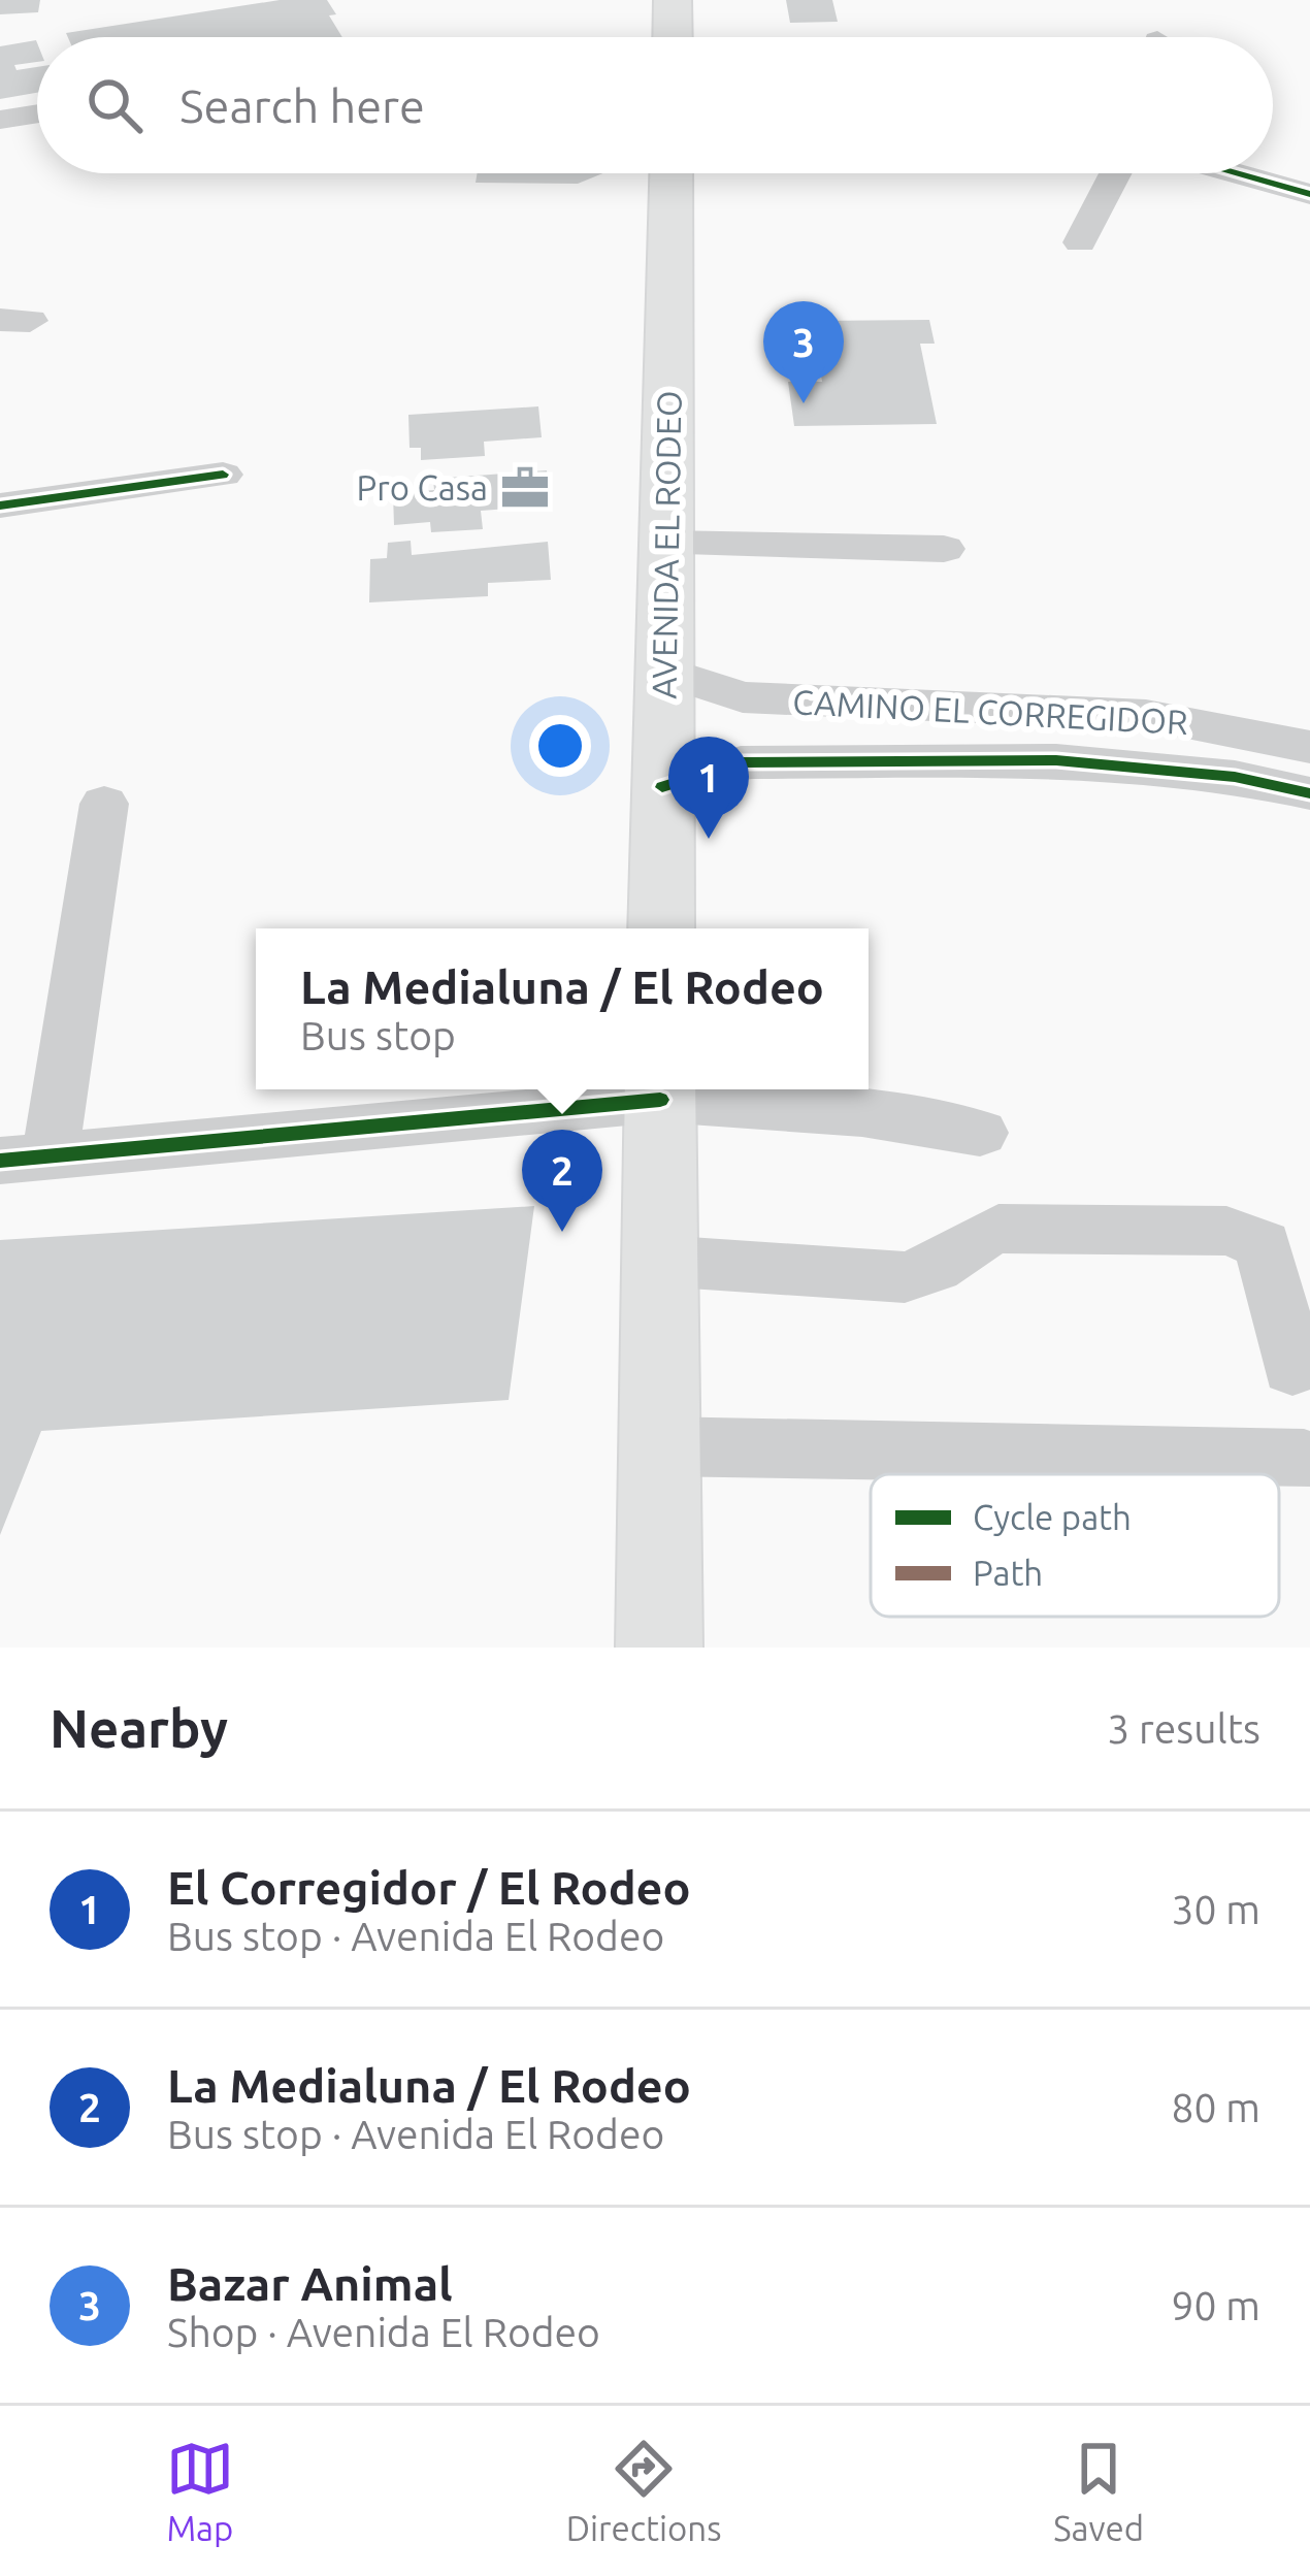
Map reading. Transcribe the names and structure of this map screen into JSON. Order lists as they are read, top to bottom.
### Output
{
  "streets": {
    "main road": ["AVENIDA EL RODEO"],
    "street": ["CAMINO EL CORREGIDOR"]
  },
  "crossings": [
    ["AVENIDA EL RODEO", "CAMINO EL CORREGIDOR"]
  ],
  "places": {
    "office": ["Pro Casa"]
  },
  "legend": ["Cycle path", "Path"],
  "page": {
    "search": "Search here",
    "pins": ["3", "1", "2"],
    "popup": ["La Medialuna / El Rodeo", "Bus stop"],
    "heading": ["Nearby", "3 results"],
    "list": [
      {
        "mark": "1",
        "name": "El Corregidor / El Rodeo",
        "note": "Bus stop · Avenida El Rodeo",
        "value": "30 m"
      },
      {
        "mark": "2",
        "name": "La Medialuna / El Rodeo",
        "note": "Bus stop · Avenida El Rodeo",
        "value": "80 m"
      },
      {
        "mark": "3",
        "name": "Bazar Animal",
        "note": "Shop · Avenida El Rodeo",
        "value": "90 m"
      }
    ],
    "nav": ["Map", "Directions", "Saved"]
  }
}
